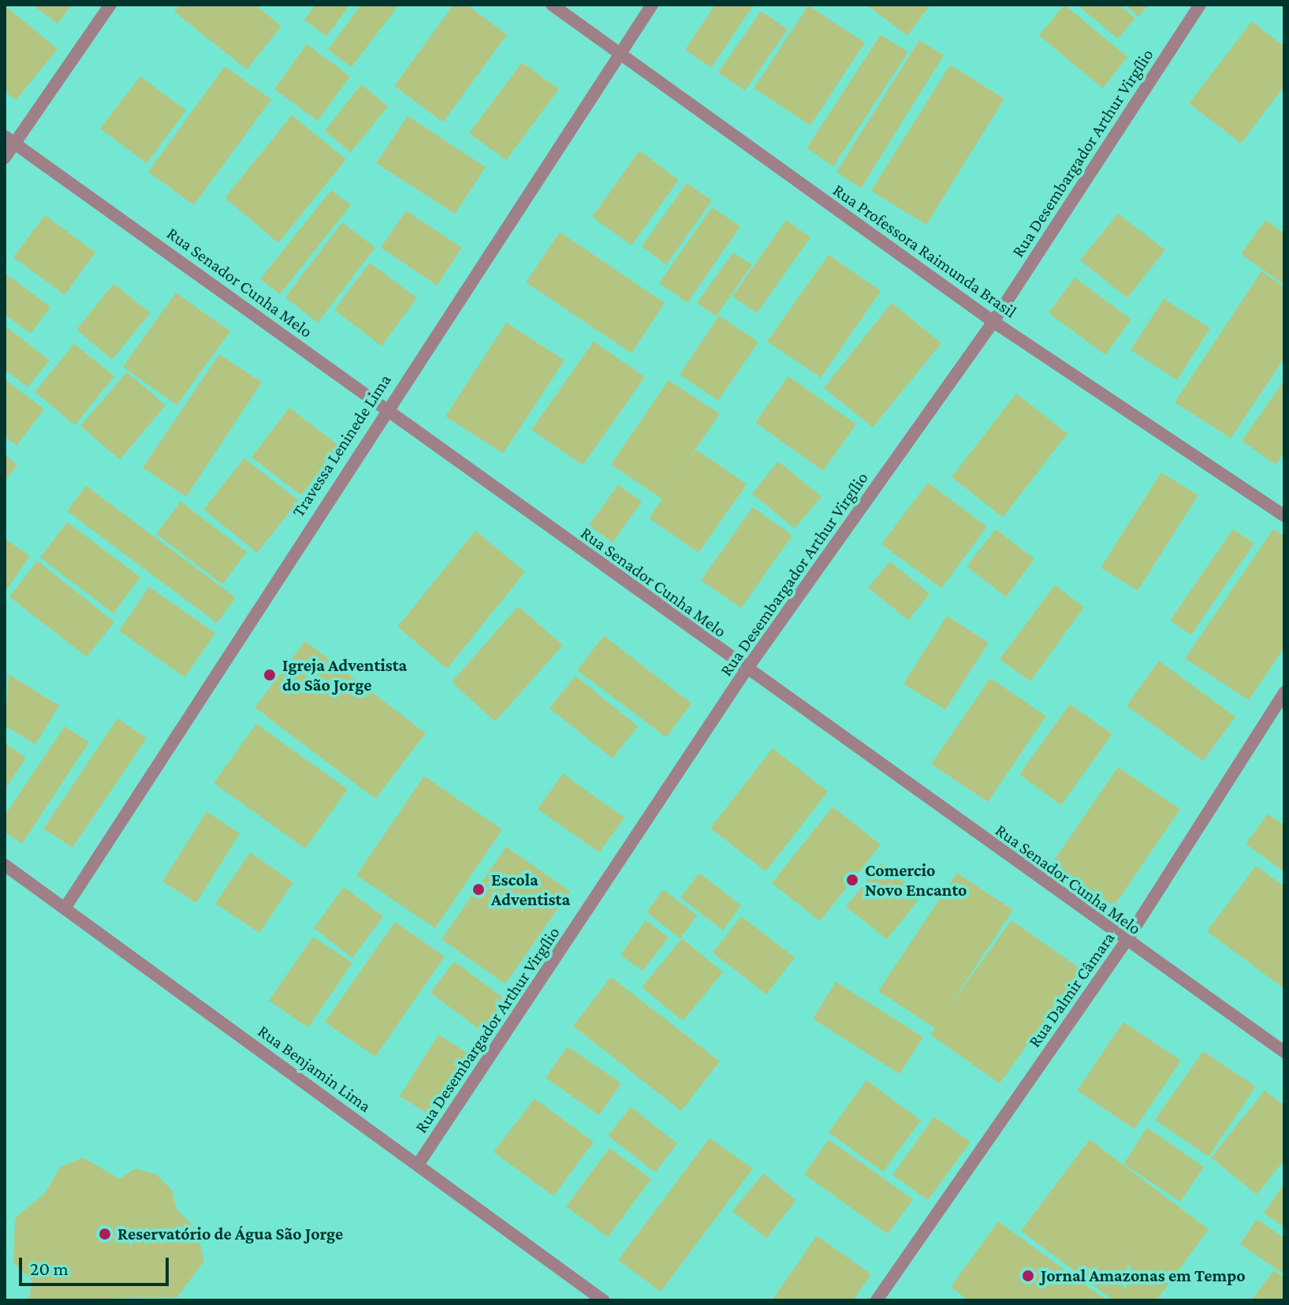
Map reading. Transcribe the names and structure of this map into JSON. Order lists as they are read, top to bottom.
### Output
{
  "streets": {
    "street": [
      "Rua Desembargador Arthur Virgílio",
      "Rua Professora Raimunda Brasil",
      "Rua Senador Cunha Melo",
      "Travessa Leninede Lima",
      "Rua Dalmir Câmara",
      "Rua Benjamin Lima"
    ]
  },
  "crossings": [
    ["Rua Desembargador Arthur Virgílio", "Rua Professora Raimunda Brasil"],
    ["Rua Desembargador Arthur Virgílio", "Rua Senador Cunha Melo"],
    ["Rua Desembargador Arthur Virgílio", "Rua Benjamin Lima"],
    ["Rua Professora Raimunda Brasil", "Travessa Leninede Lima"],
    ["Rua Senador Cunha Melo", "Travessa Leninede Lima"],
    ["Rua Senador Cunha Melo", "Rua Dalmir Câmara"],
    ["Travessa Leninede Lima", "Rua Benjamin Lima"]
  ],
  "places": [
    "Igreja Adventista do São Jorge",
    "Comercio Novo Encanto",
    "Escola Adventista",
    "Reservatório de Água São Jorge",
    "Jornal Amazonas em Tempo"
  ],
  "scale_bar": "20 m"
}
